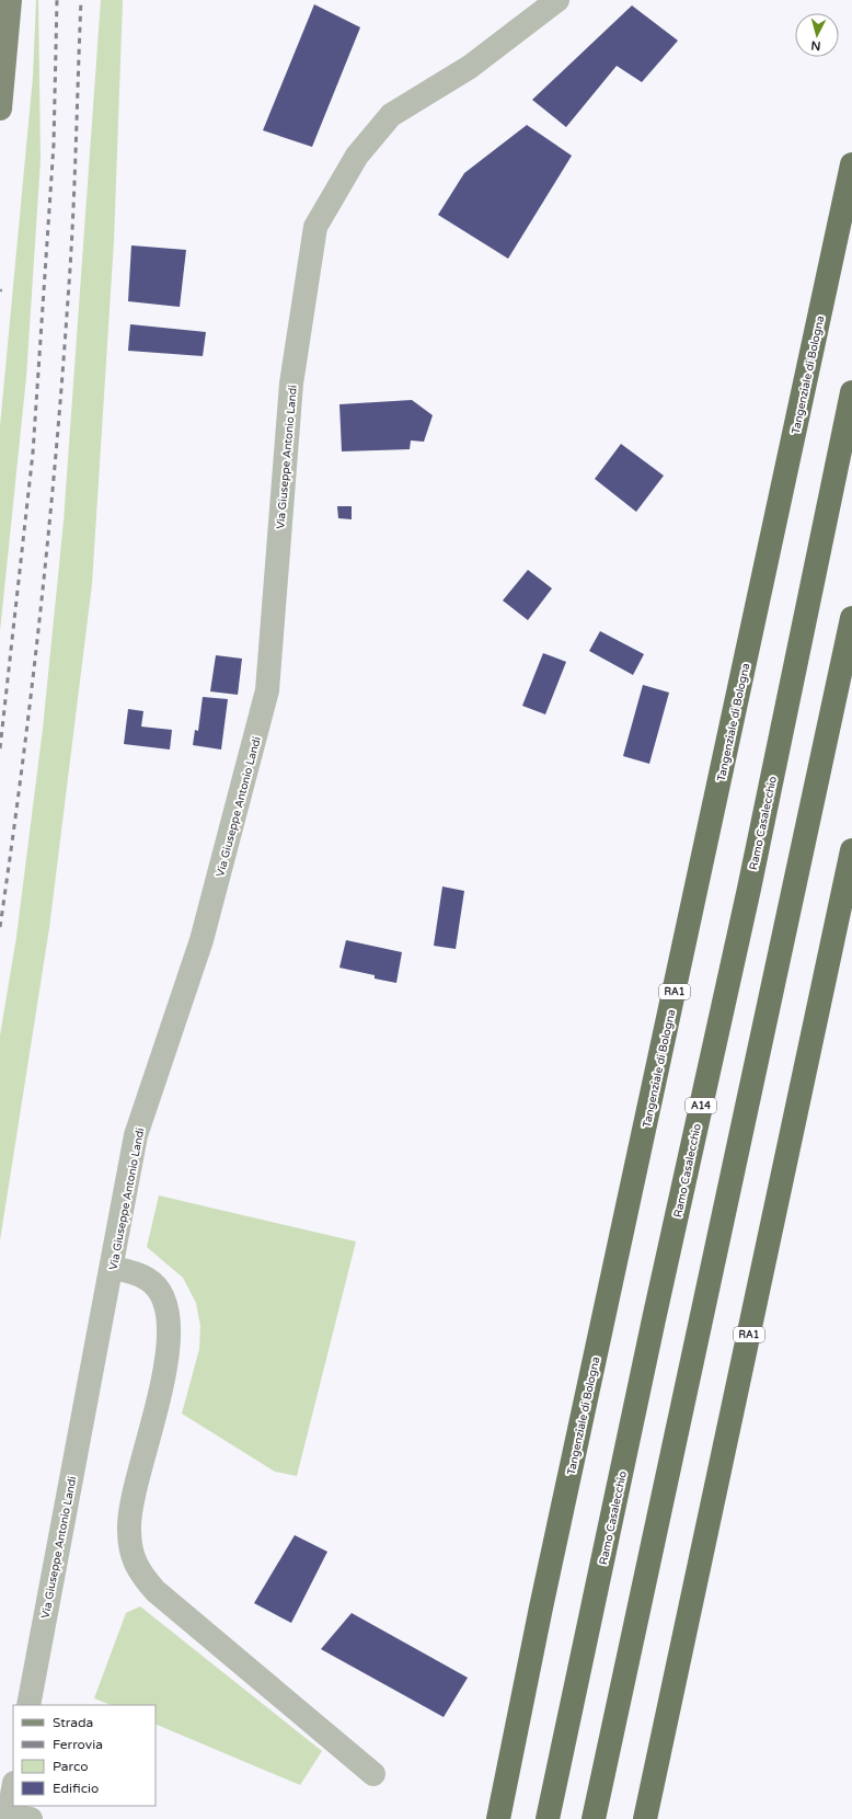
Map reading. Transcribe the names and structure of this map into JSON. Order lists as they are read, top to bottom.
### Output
{
  "streets": {
    "highway": [
      "Tangenziale di Bologna",
      "Ramo Casalecchio",
      "RA1",
      "A14"
    ],
    "street": ["Via Giuseppe Antonio Landi"]
  },
  "legend": [
    "Strada",
    "Ferrovia",
    "Parco",
    "Edificio"
  ],
  "north": "bottom"
}
